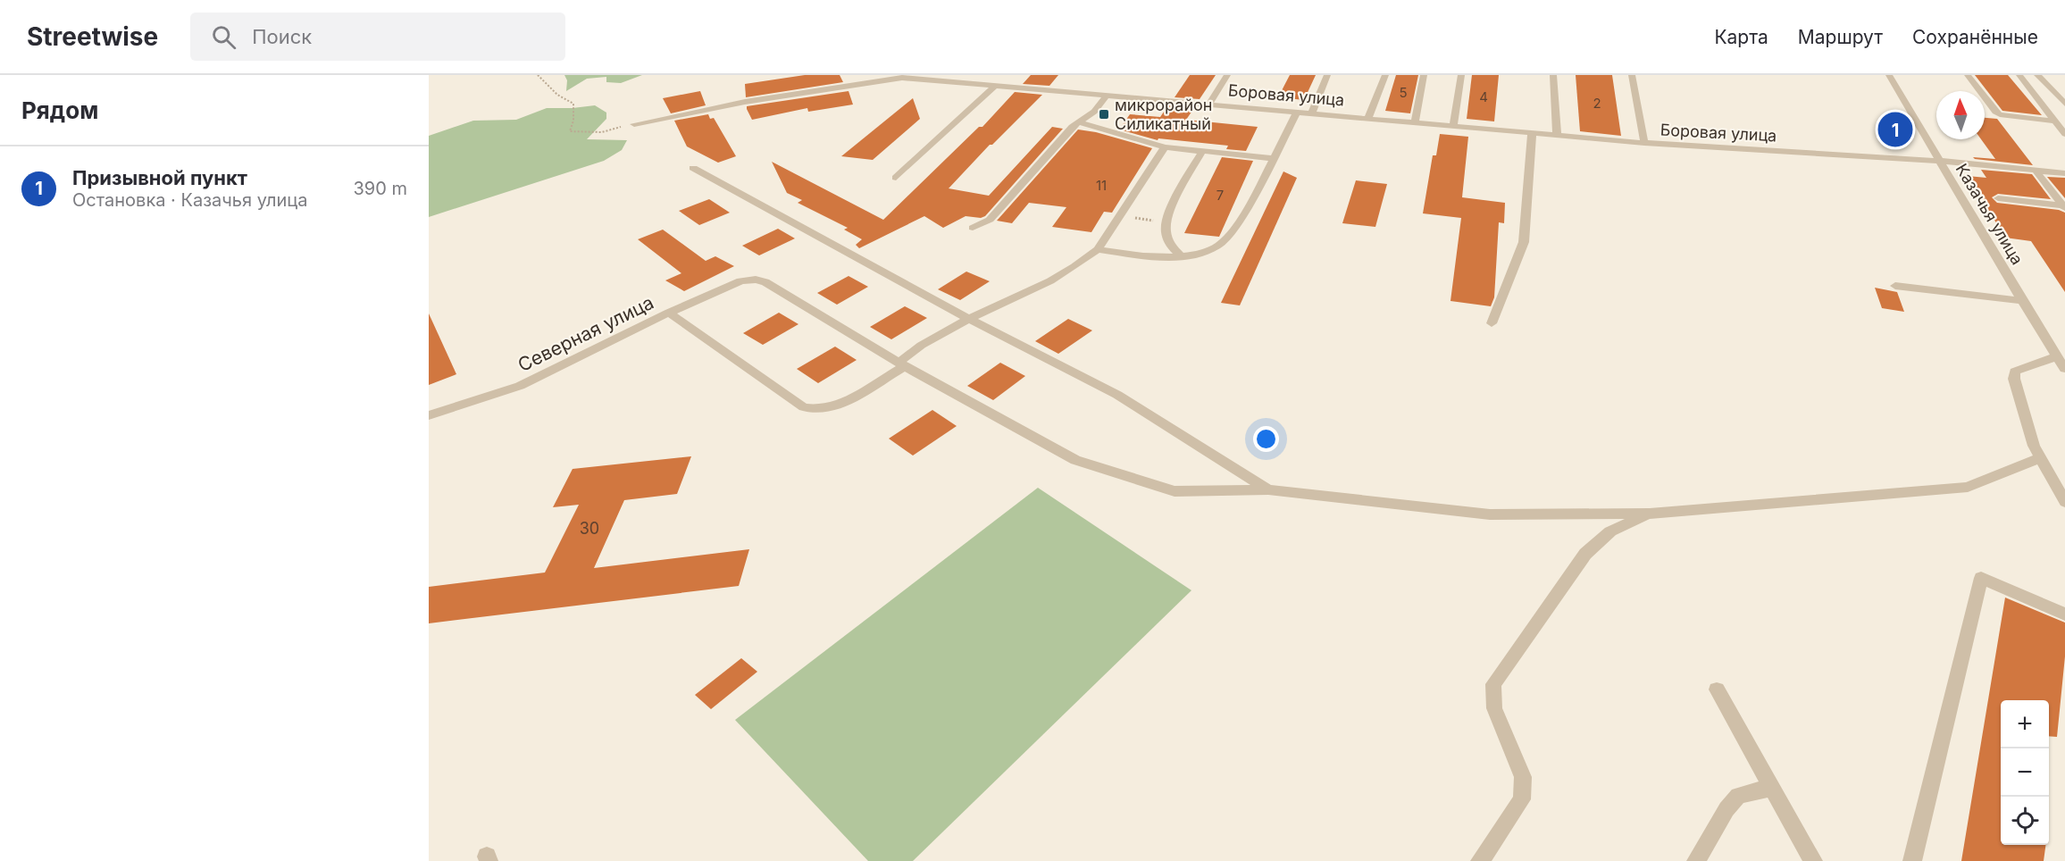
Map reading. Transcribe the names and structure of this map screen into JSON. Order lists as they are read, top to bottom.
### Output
{
  "streets": {
    "street": ["Боровая улица", "Казачья улица", "Северная улица"]
  },
  "crossings": [
    ["Боровая улица", "Казачья улица"]
  ],
  "places": {
    "transit": ["микрорайон Силикатный"]
  },
  "house_numbers": [
    "5",
    "4",
    "2",
    "11",
    "7",
    "30"
  ],
  "north": "top",
  "page": {
    "header": "Streetwise",
    "search": "Поиск",
    "nav": ["Карта", "Маршрут", "Сохранённые"],
    "heading": "Рядом",
    "pins": "1",
    "list": [
      {
        "mark": "1",
        "name": "Призывной пункт",
        "note": "Остановка · Казачья улица",
        "value": "390 m"
      }
    ],
    "map_buttons": ["+", "−"]
  }
}
